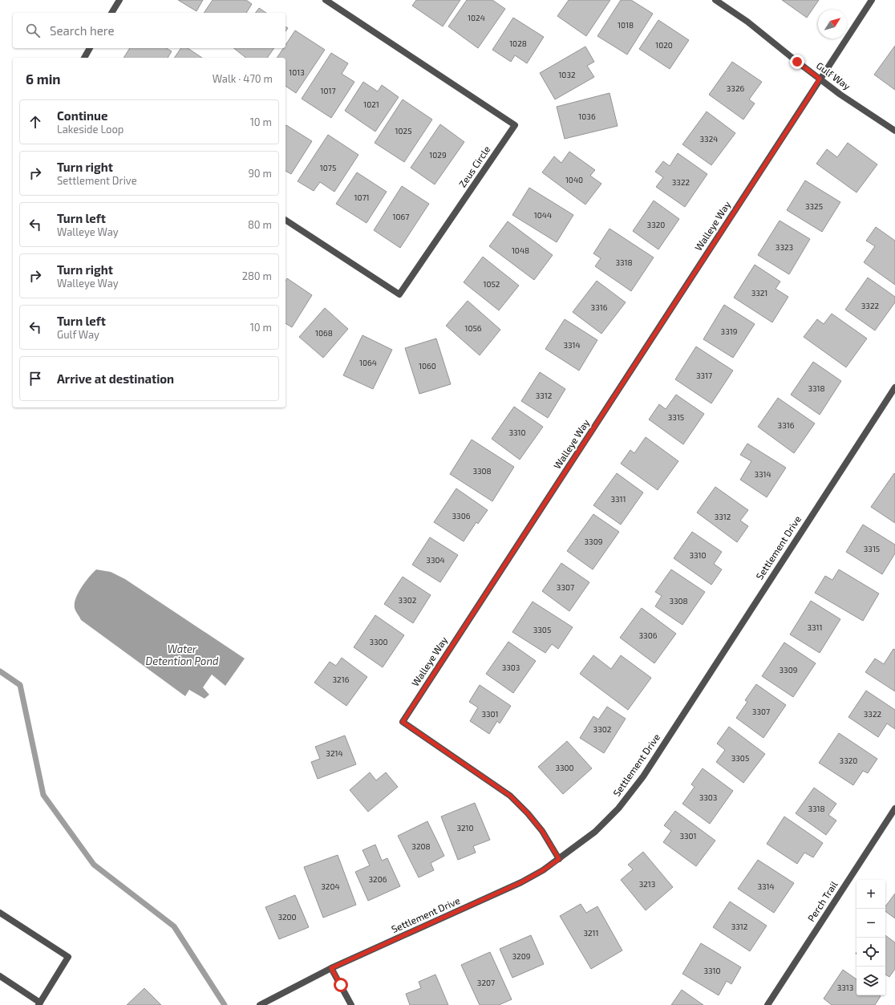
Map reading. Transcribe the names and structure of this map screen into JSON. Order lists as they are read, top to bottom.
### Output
{
  "streets": {
    "street": [
      "Gulf Way",
      "Zeus Circle",
      "Walleye Way",
      "Settlement Drive",
      "Perch Trail"
    ]
  },
  "crossings": [
    ["Gulf Way", "Walleye Way"],
    ["Walleye Way", "Settlement Drive"]
  ],
  "water": ["Water Detention Pond"],
  "house_numbers": [
    "1024",
    "1018",
    "1028",
    "1020",
    "1013",
    "1032",
    "3326",
    "1017",
    "1021",
    "1036",
    "1025",
    "3324",
    "1029",
    "1075",
    "1040",
    "3322",
    "1071",
    "3325",
    "1044",
    "1067",
    "3320",
    "3323",
    "1048",
    "3318",
    "1052",
    "3321",
    "3322",
    "3316",
    "1056",
    "3319",
    "1068",
    "3314",
    "1064",
    "1060",
    "3317",
    "3318",
    "3312",
    "3315",
    "3316",
    "3310",
    "3308",
    "3314",
    "3311",
    "3306",
    "3312",
    "3309",
    "3315",
    "3310",
    "3304",
    "3307",
    "3302",
    "3308",
    "3311",
    "3305",
    "3306",
    "3300",
    "3303",
    "3309",
    "3216",
    "3307",
    "3301",
    "3322",
    "3302",
    "3214",
    "3305",
    "3320",
    "3300",
    "3303",
    "3318",
    "3210",
    "3301",
    "3208",
    "3206",
    "3213",
    "3204",
    "3314",
    "3200",
    "3312",
    "3211",
    "3209",
    "3310",
    "3207",
    "3313"
  ],
  "north": "top right",
  "page": {
    "search": "Search here",
    "heading": ["6 min", "Walk · 470 m"],
    "list": [
      ["Continue", "Lakeside Loop", "10 m"],
      ["Turn right", "Settlement Drive", "90 m"],
      ["Turn left", "Walleye Way", "80 m"],
      ["Turn right", "Walleye Way", "280 m"],
      ["Turn left", "Gulf Way", "10 m"],
      "Arrive at destination"
    ],
    "map_buttons": ["+", "−"]
  }
}
